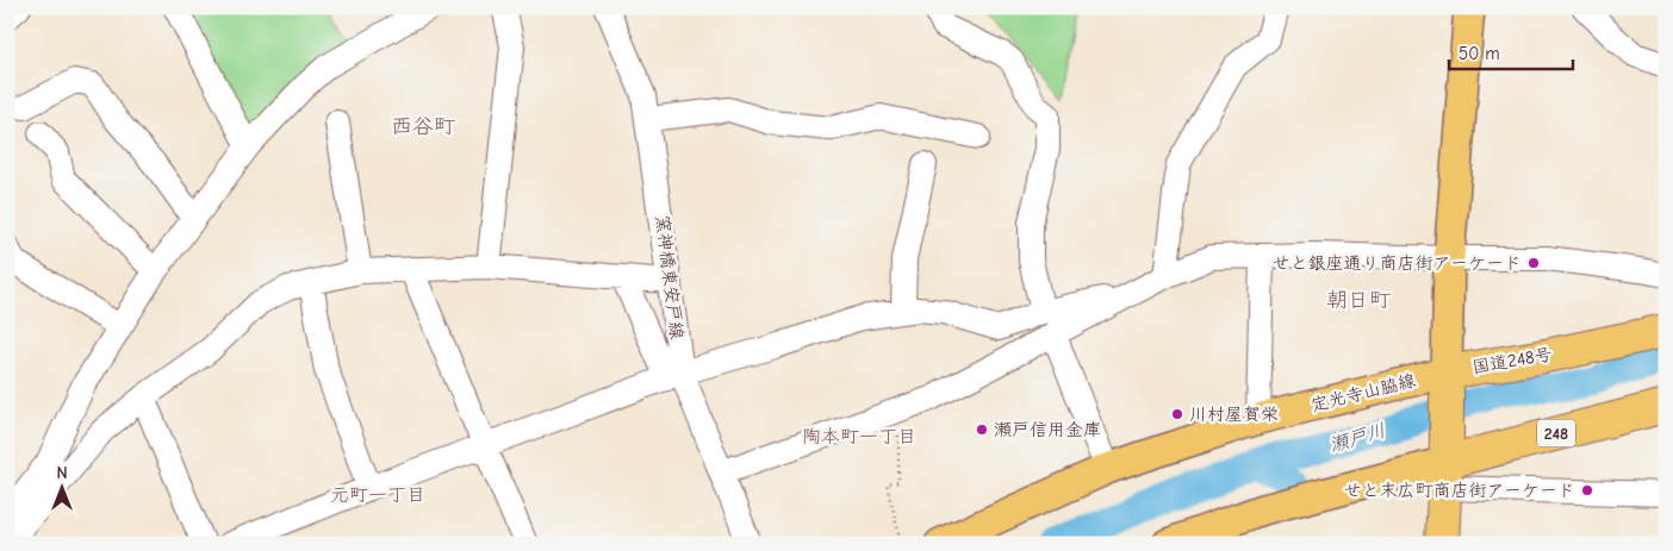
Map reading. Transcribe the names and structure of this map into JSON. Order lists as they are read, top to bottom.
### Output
{
  "streets": {
    "highway": ["国道248号", "248"],
    "main road": ["定光寺山脇線"],
    "street": ["窯神橋東安戸線"]
  },
  "crossings": [
    ["国道248号", "定光寺山脇線"]
  ],
  "districts": [
    "西谷町",
    "朝日町",
    "陶本町一丁目",
    "元町一丁目"
  ],
  "water": ["瀬戸川"],
  "places": [
    "せと銀座通り商店街アーケード",
    "川村屋賀栄",
    "瀬戸信用金庫",
    "せと末広町商店街アーケード"
  ],
  "scale_bar": "50 m",
  "north": "top"
}
